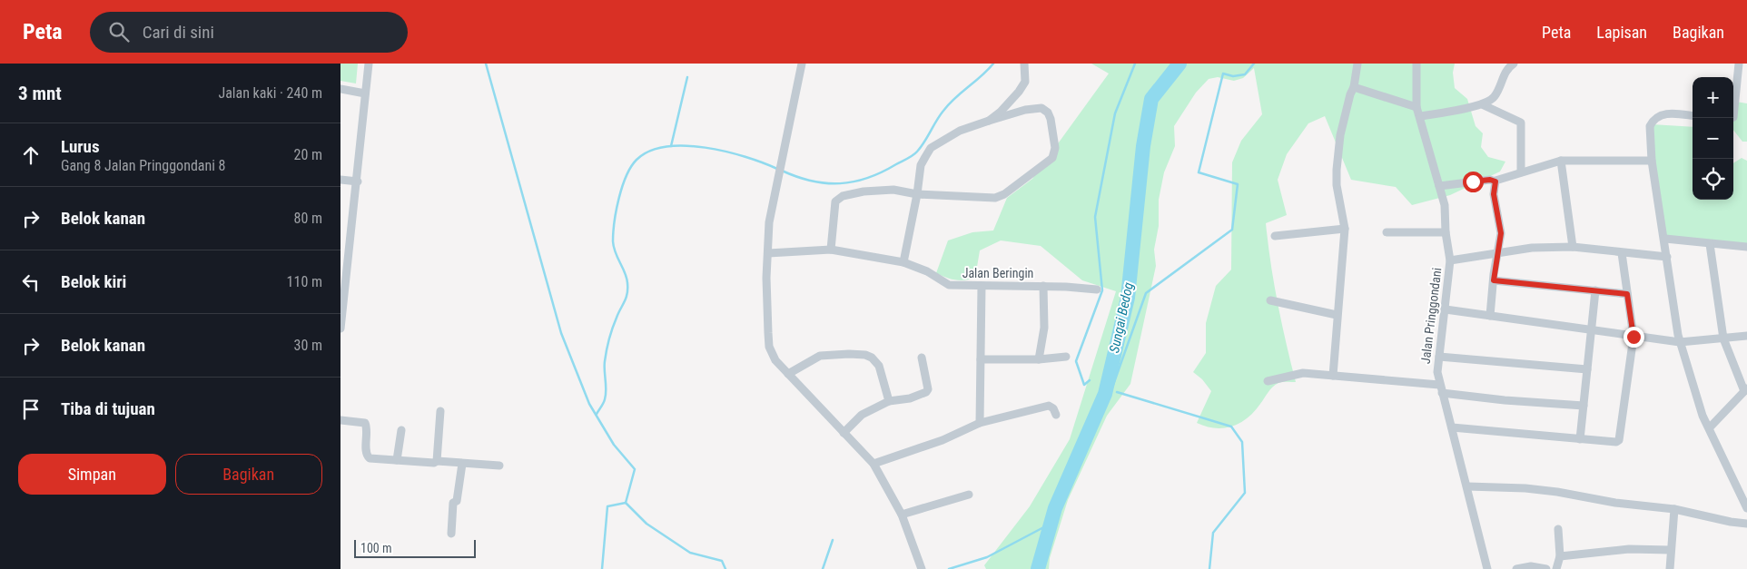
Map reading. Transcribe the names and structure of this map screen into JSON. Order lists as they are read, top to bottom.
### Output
{
  "streets": {
    "street": ["Jalan Beringin", "Jalan Pringgondani"]
  },
  "water": ["Sungai Bedog"],
  "scale_bar": "100 m",
  "page": {
    "header": "Peta",
    "search": "Cari di sini",
    "nav": ["Peta", "Lapisan", "Bagikan"],
    "heading": ["3 mnt", "Jalan kaki · 240 m"],
    "map_buttons": ["+", "−"],
    "list": [
      ["Lurus", "Gang 8 Jalan Pringgondani 8", "20 m"],
      ["Belok kanan", "80 m"],
      ["Belok kiri", "110 m"],
      ["Belok kanan", "30 m"],
      "Tiba di tujuan"
    ],
    "buttons": ["Simpan", "Bagikan"],
    "scale": "100 m"
  }
}
